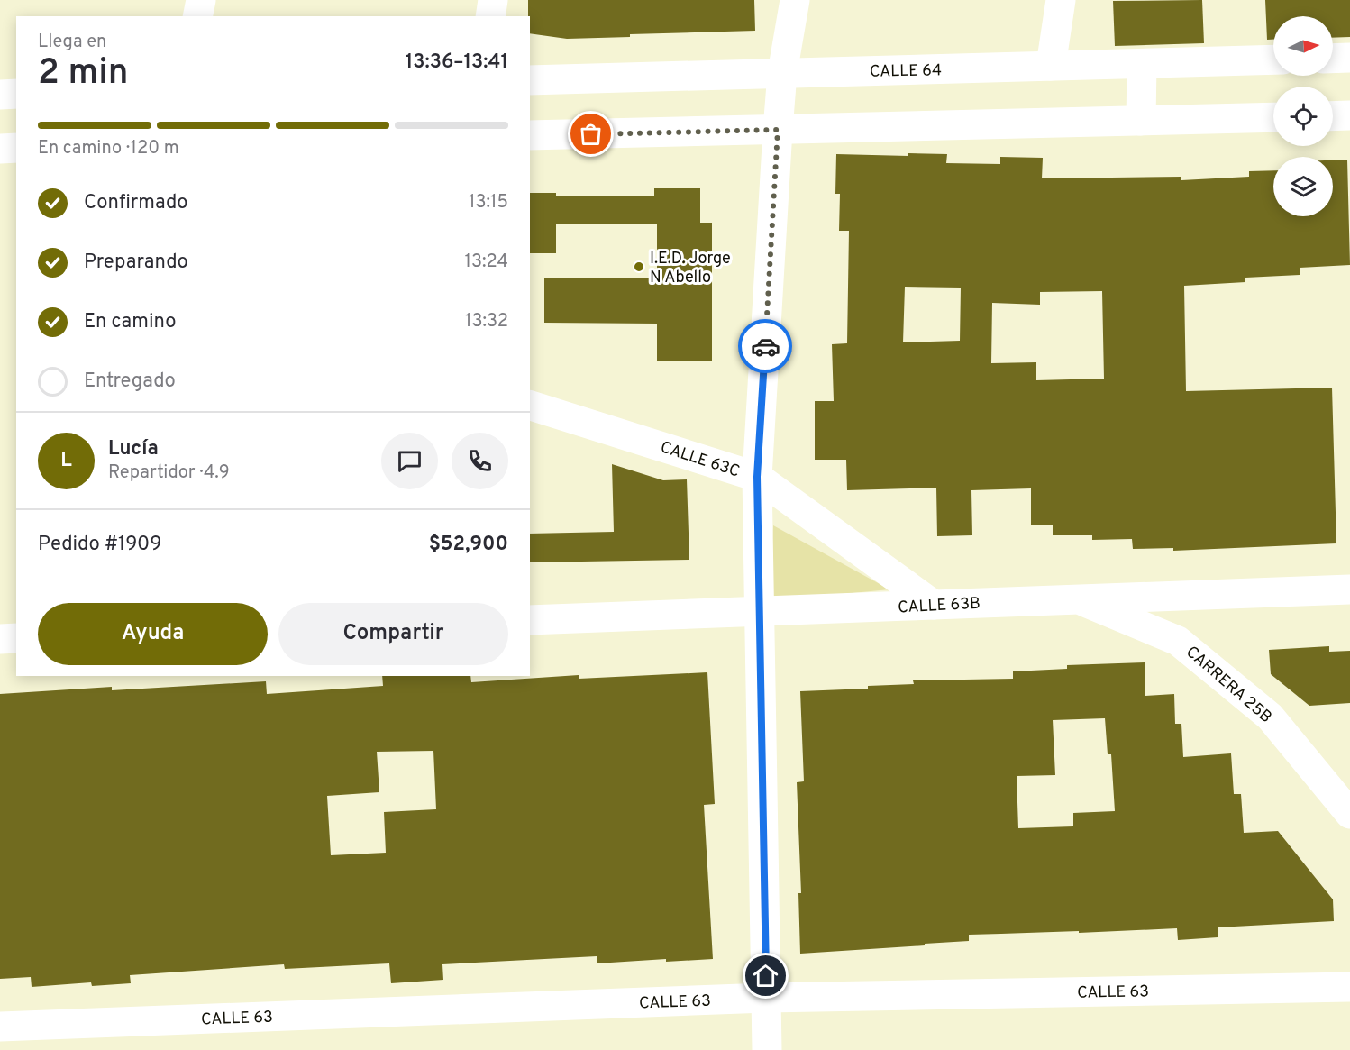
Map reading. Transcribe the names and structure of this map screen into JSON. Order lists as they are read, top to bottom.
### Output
{
  "streets": {
    "street": [
      "CALLE 64",
      "CALLE 63C",
      "CALLE 63B",
      "CARRERA 25B",
      "CALLE 63"
    ]
  },
  "crossings": [
    ["CALLE 63C", "CALLE 63B"],
    ["CALLE 63B", "CARRERA 25B"]
  ],
  "places": ["I.E.D. Jorge N Abello"],
  "north": "right",
  "page": {
    "heading": ["2 min", "Llega en", "13:36–13:41"],
    "panel": [
      "Lucía",
      "Repartidor · 4.9",
      "Pedido #1909",
      "$52,900"
    ],
    "bar": "En camino · 120 m",
    "list": [
      ["Confirmado", "13:15"],
      ["Preparando", "13:24"],
      ["En camino", "13:32"],
      "Entregado"
    ],
    "round": "L",
    "buttons": ["Ayuda", "Compartir"]
  }
}
